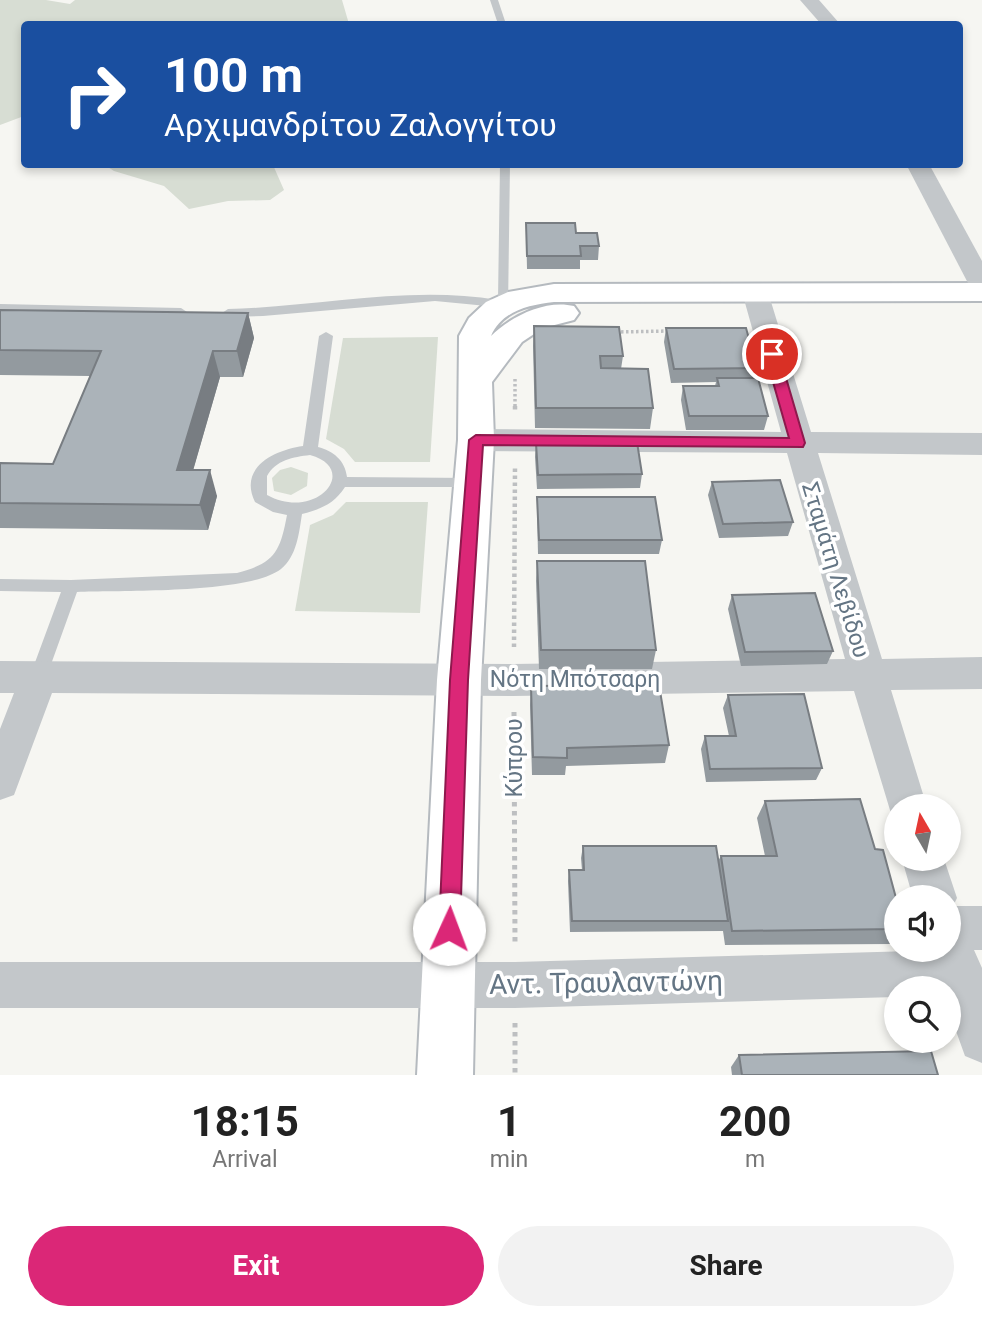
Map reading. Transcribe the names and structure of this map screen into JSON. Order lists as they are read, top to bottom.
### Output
{
  "streets": {
    "street": ["Σταμάτη Λεβίδου", "Νότη Μπότσαρη", "Αντ. Τραυλαντώνη"],
    "path": ["Κύπρου"]
  },
  "crossings": [
    ["Σταμάτη Λεβίδου", "Νότη Μπότσαρη"],
    ["Νότη Μπότσαρη", "Κύπρου"],
    ["Κύπρου", "Αντ. Τραυλαντώνη"]
  ],
  "north": "top",
  "page": {
    "turn": ["100 m", "Αρχιμανδρίτου Ζαλογγίτου"],
    "eta": [
      "18:15",
      "Arrival",
      "1",
      "min",
      "200",
      "m"
    ],
    "buttons": ["Exit", "Share"]
  }
}
